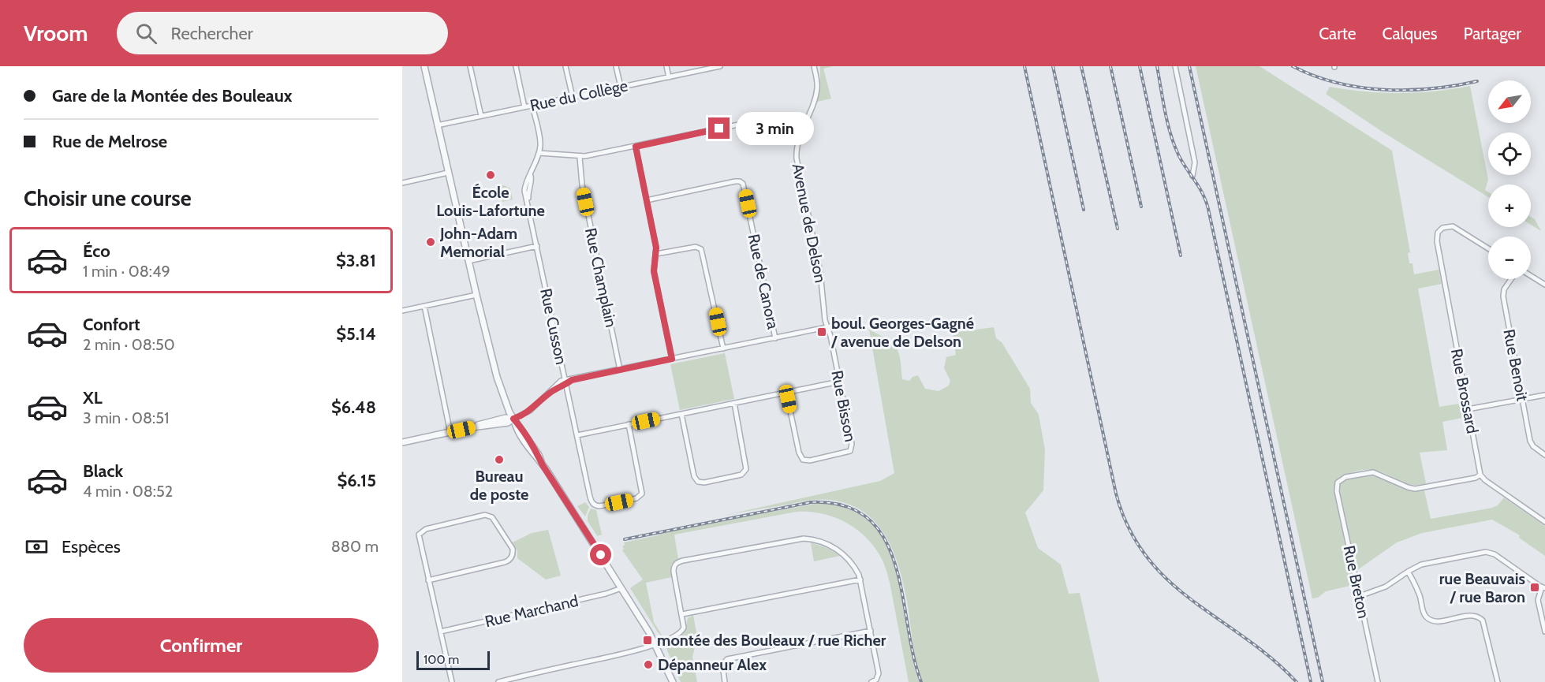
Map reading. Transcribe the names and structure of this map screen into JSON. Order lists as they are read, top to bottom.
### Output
{
  "streets": {
    "street": [
      "Rue du Collège",
      "Avenue de Delson",
      "Rue Champlain",
      "Rue de Canora",
      "Rue Cusson",
      "Rue Benoit",
      "Rue Brossard",
      "Rue Bisson",
      "Rue Breton",
      "Rue Marchand"
    ]
  },
  "crossings": [
    ["Rue du Collège", "Rue Cusson"],
    ["Avenue de Delson", "Rue Bisson"],
    ["Rue Brossard", "Rue Breton"]
  ],
  "places": {
    "other": [
      "École Louis-Lafortune",
      "John-Adam Memorial",
      "Bureau de poste",
      "Dépanneur Alex"
    ],
    "transit": ["boul. Georges-Gagné / avenue de Delson", "rue Beauvais / rue Baron", "montée des Bouleaux / rue Richer"]
  },
  "scale_bar": "100 m",
  "north": "bottom left",
  "page": {
    "header": "Vroom",
    "search": "Rechercher",
    "nav": ["Carte", "Calques", "Partager"],
    "banner": ["Gare de la Montée des Bouleaux", "Rue de Melrose"],
    "map_buttons": ["+", "−"],
    "bubble": "3 min",
    "heading": "Choisir une course",
    "list": [
      {
        "name": "Éco",
        "note": "1 min · 08:49",
        "value": "$3.81"
      },
      {
        "name": "Confort",
        "note": "2 min · 08:50",
        "value": "$5.14"
      },
      {
        "name": "XL",
        "note": "3 min · 08:51",
        "value": "$6.48"
      },
      {
        "name": "Black",
        "note": "4 min · 08:52",
        "value": "$6.15"
      }
    ],
    "pay": ["Espèces", "880 m"],
    "buttons": "Confirmer",
    "scale": "100 m"
  }
}
